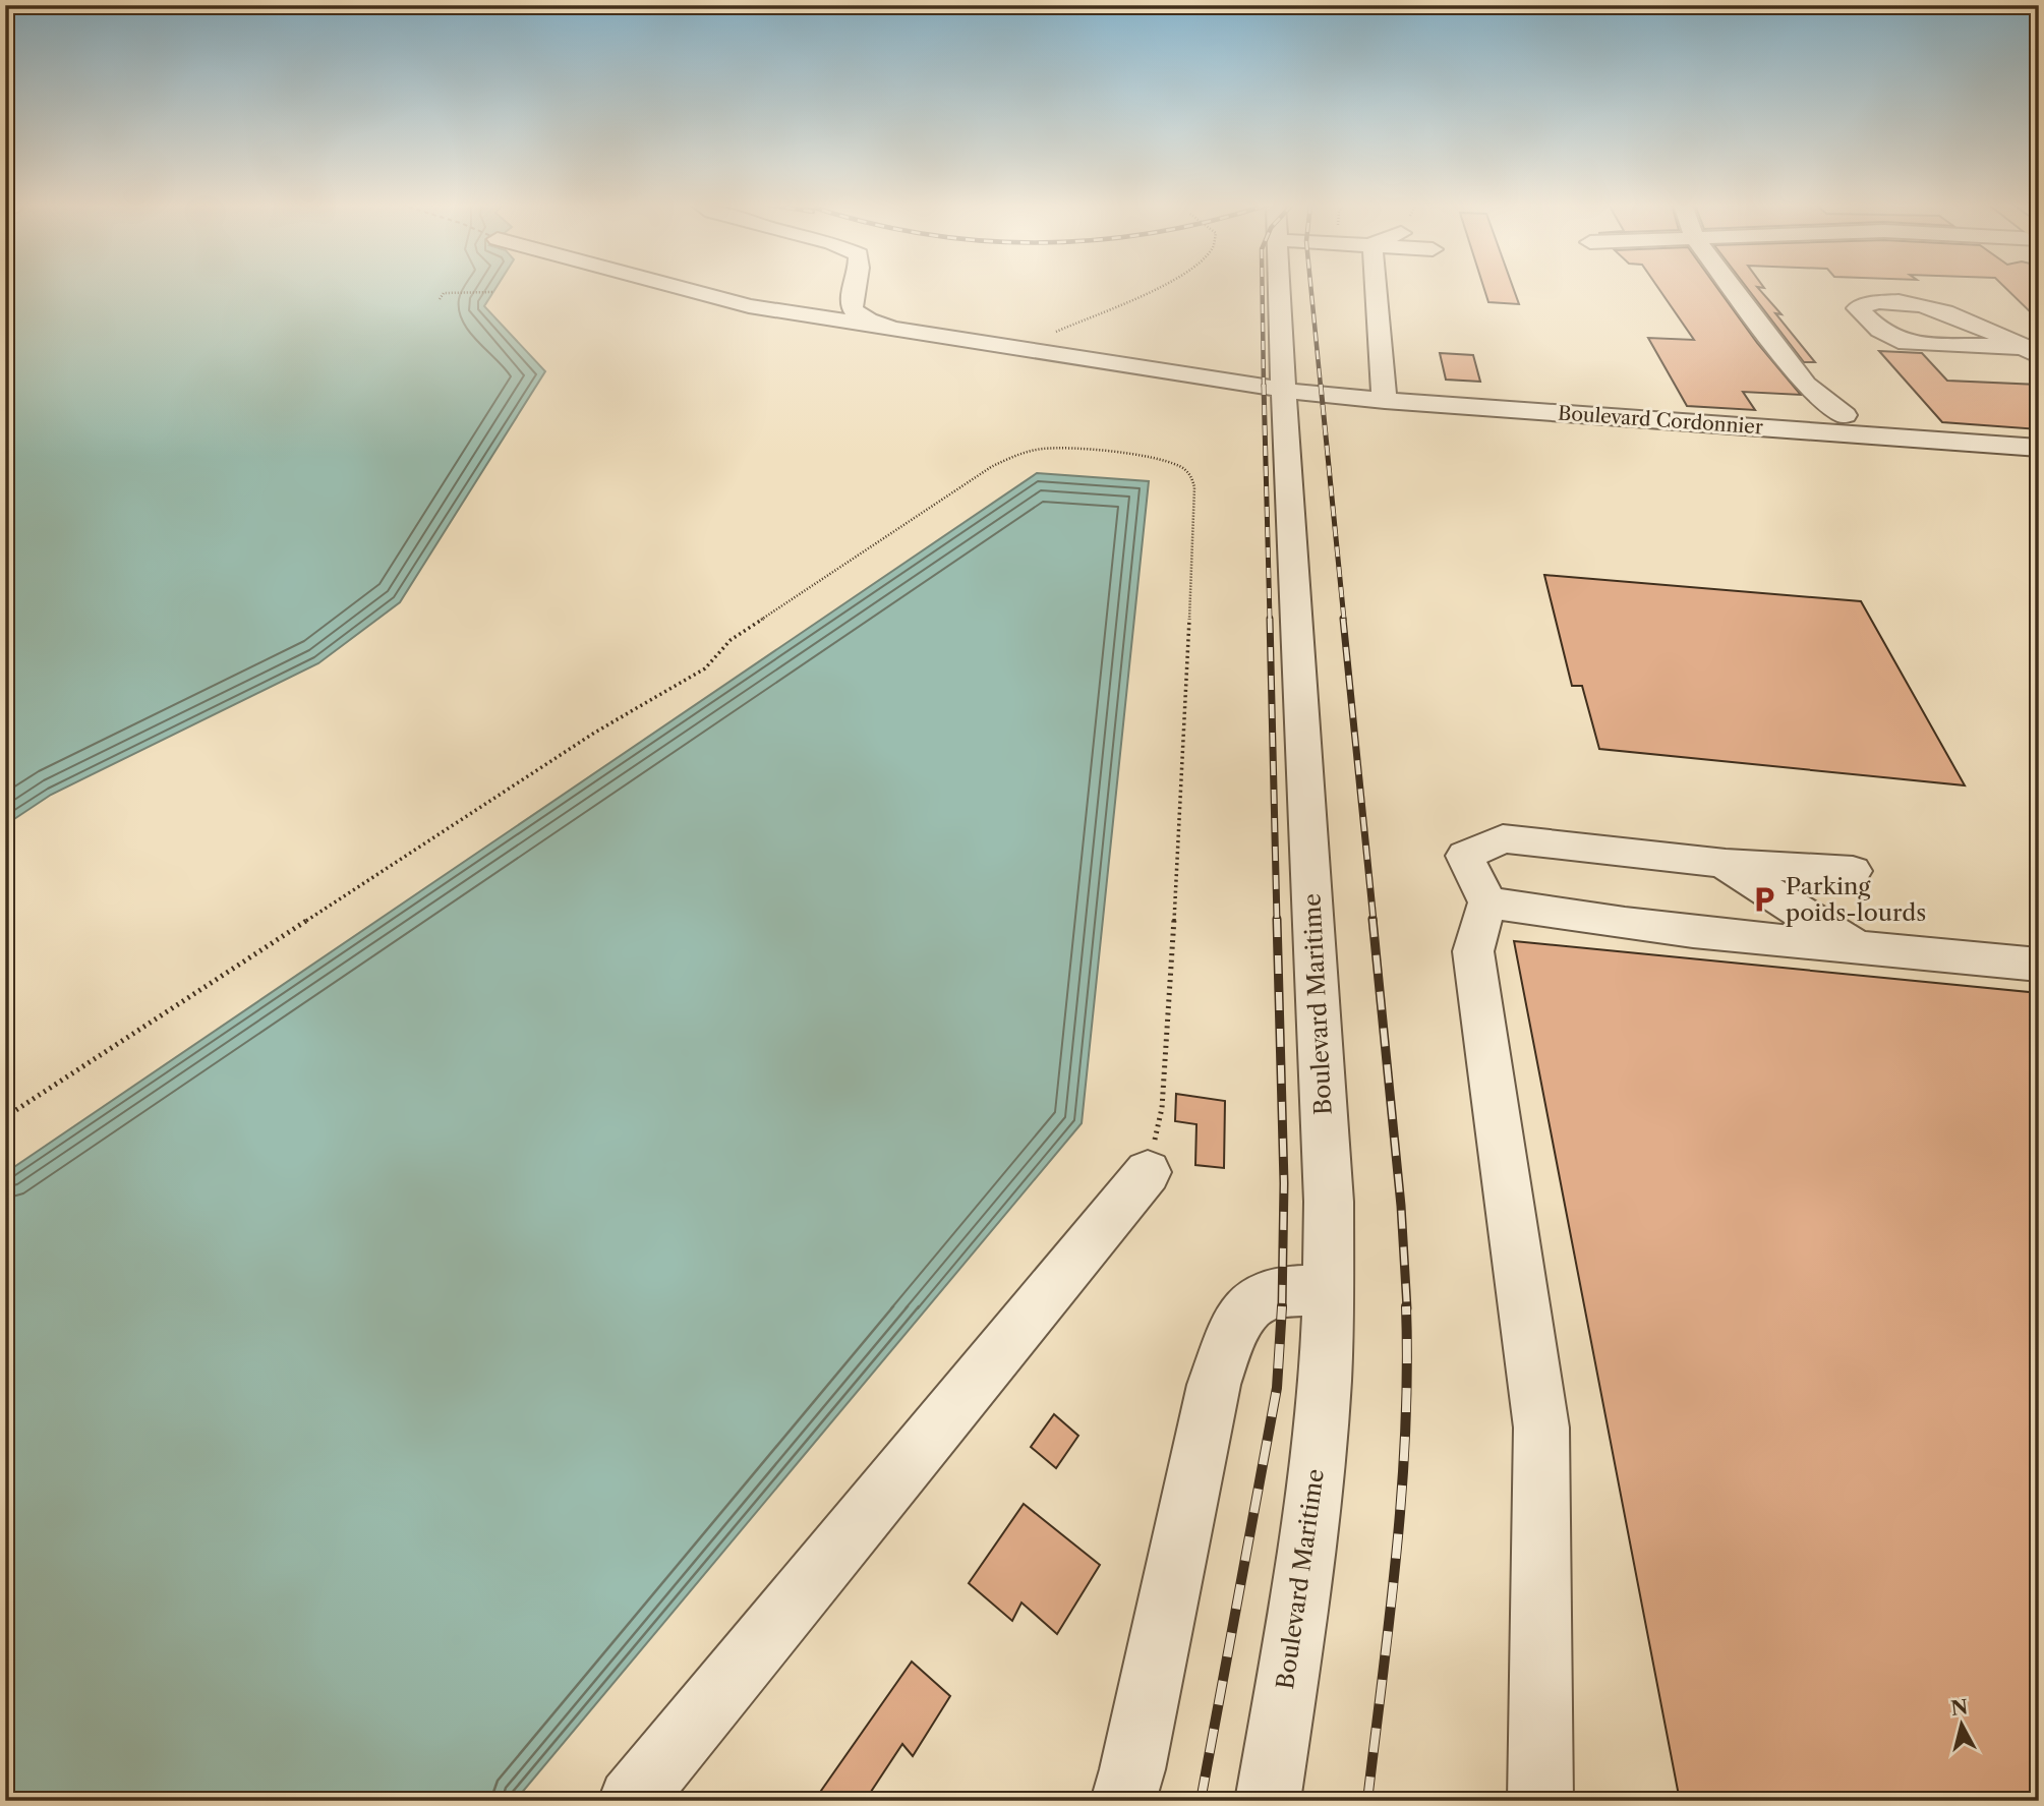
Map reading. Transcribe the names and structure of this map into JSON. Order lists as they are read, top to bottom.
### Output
{
  "streets": {
    "street": ["Boulevard Cordonnier", "Boulevard Maritime"]
  },
  "crossings": [
    ["Boulevard Cordonnier", "Boulevard Maritime"]
  ],
  "places": {
    "parking": ["Parking poids-lourds"]
  },
  "north": "top"
}
